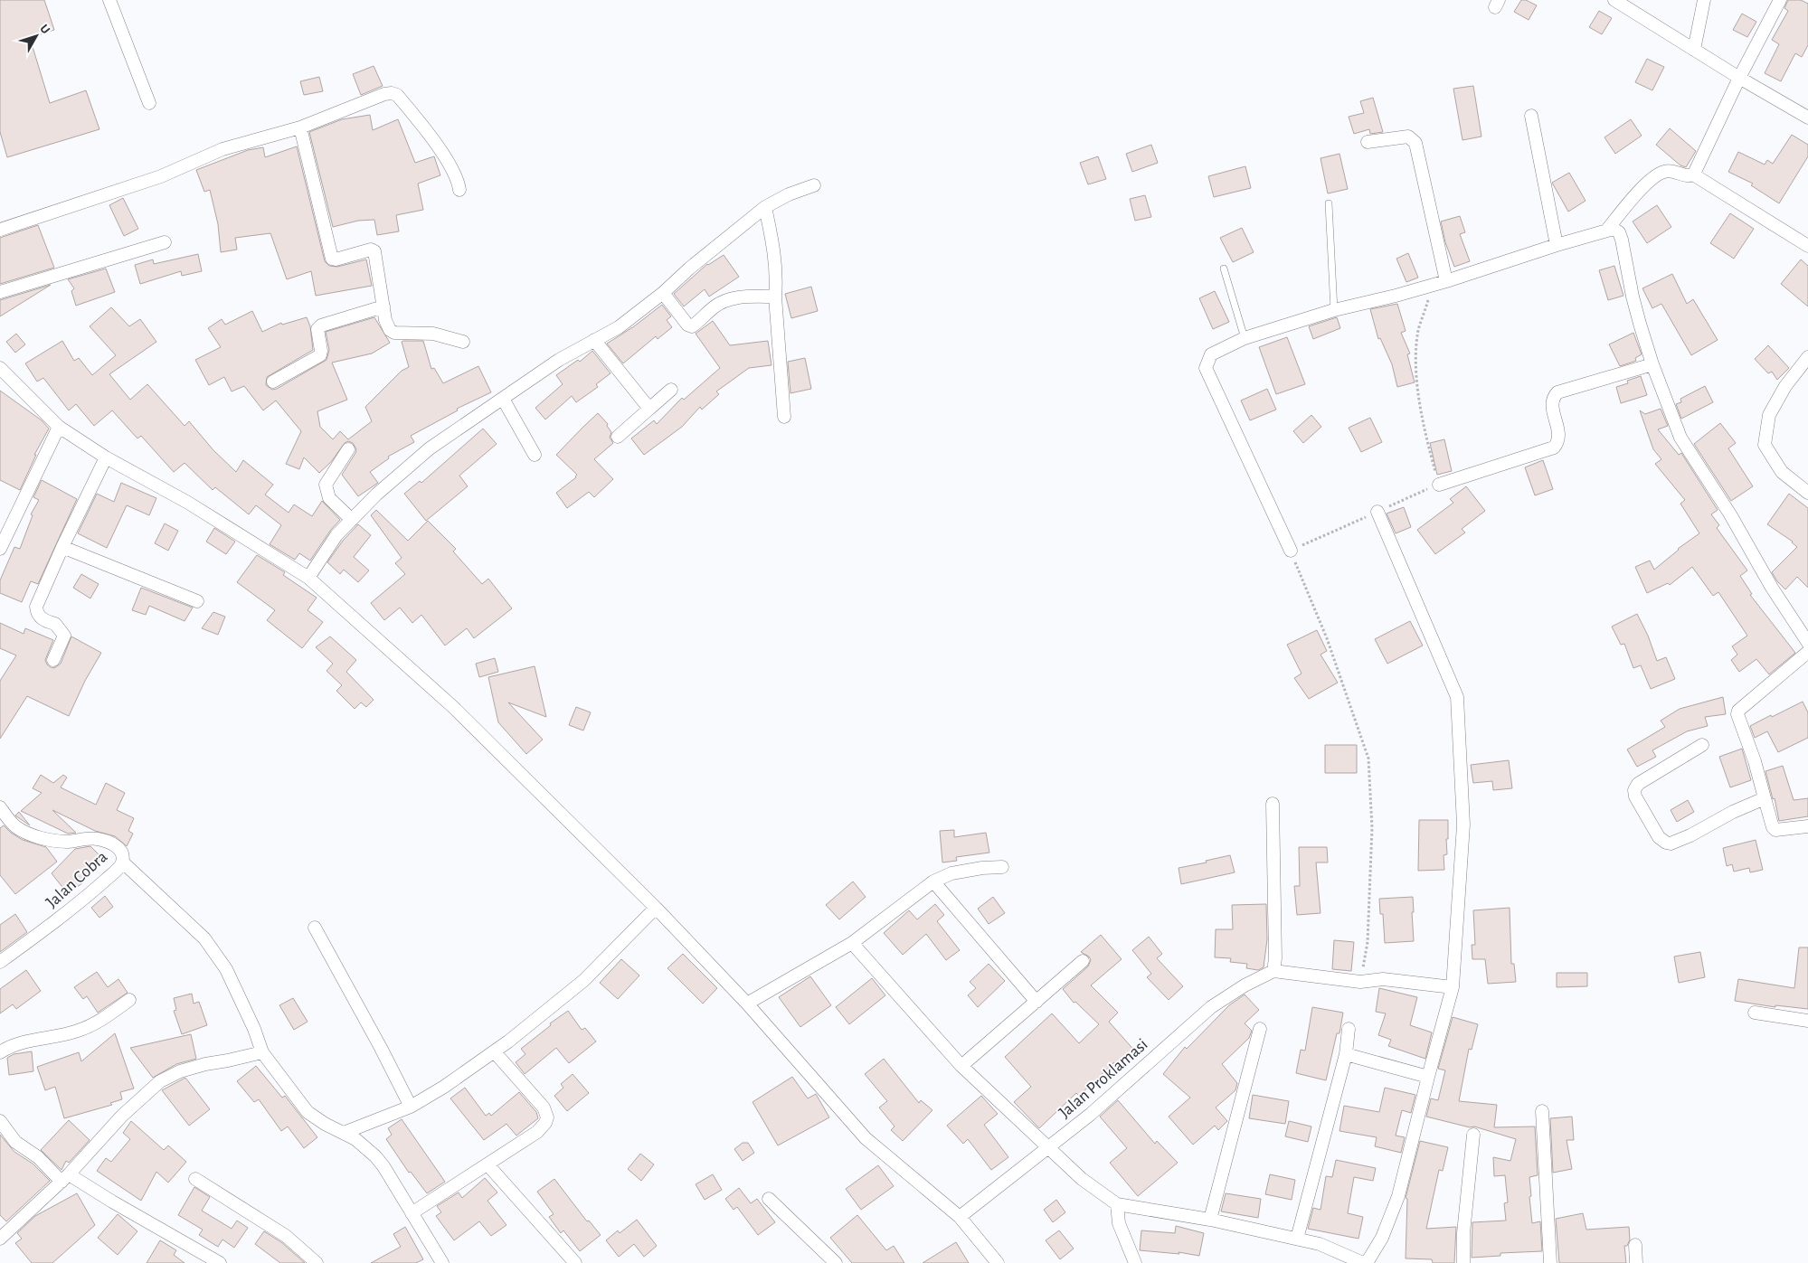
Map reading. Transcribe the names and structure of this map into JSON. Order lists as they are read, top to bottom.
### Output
{
  "streets": {
    "street": ["Jalan Cobra", "Jalan Proklamasi"]
  },
  "north": "top right"
}
